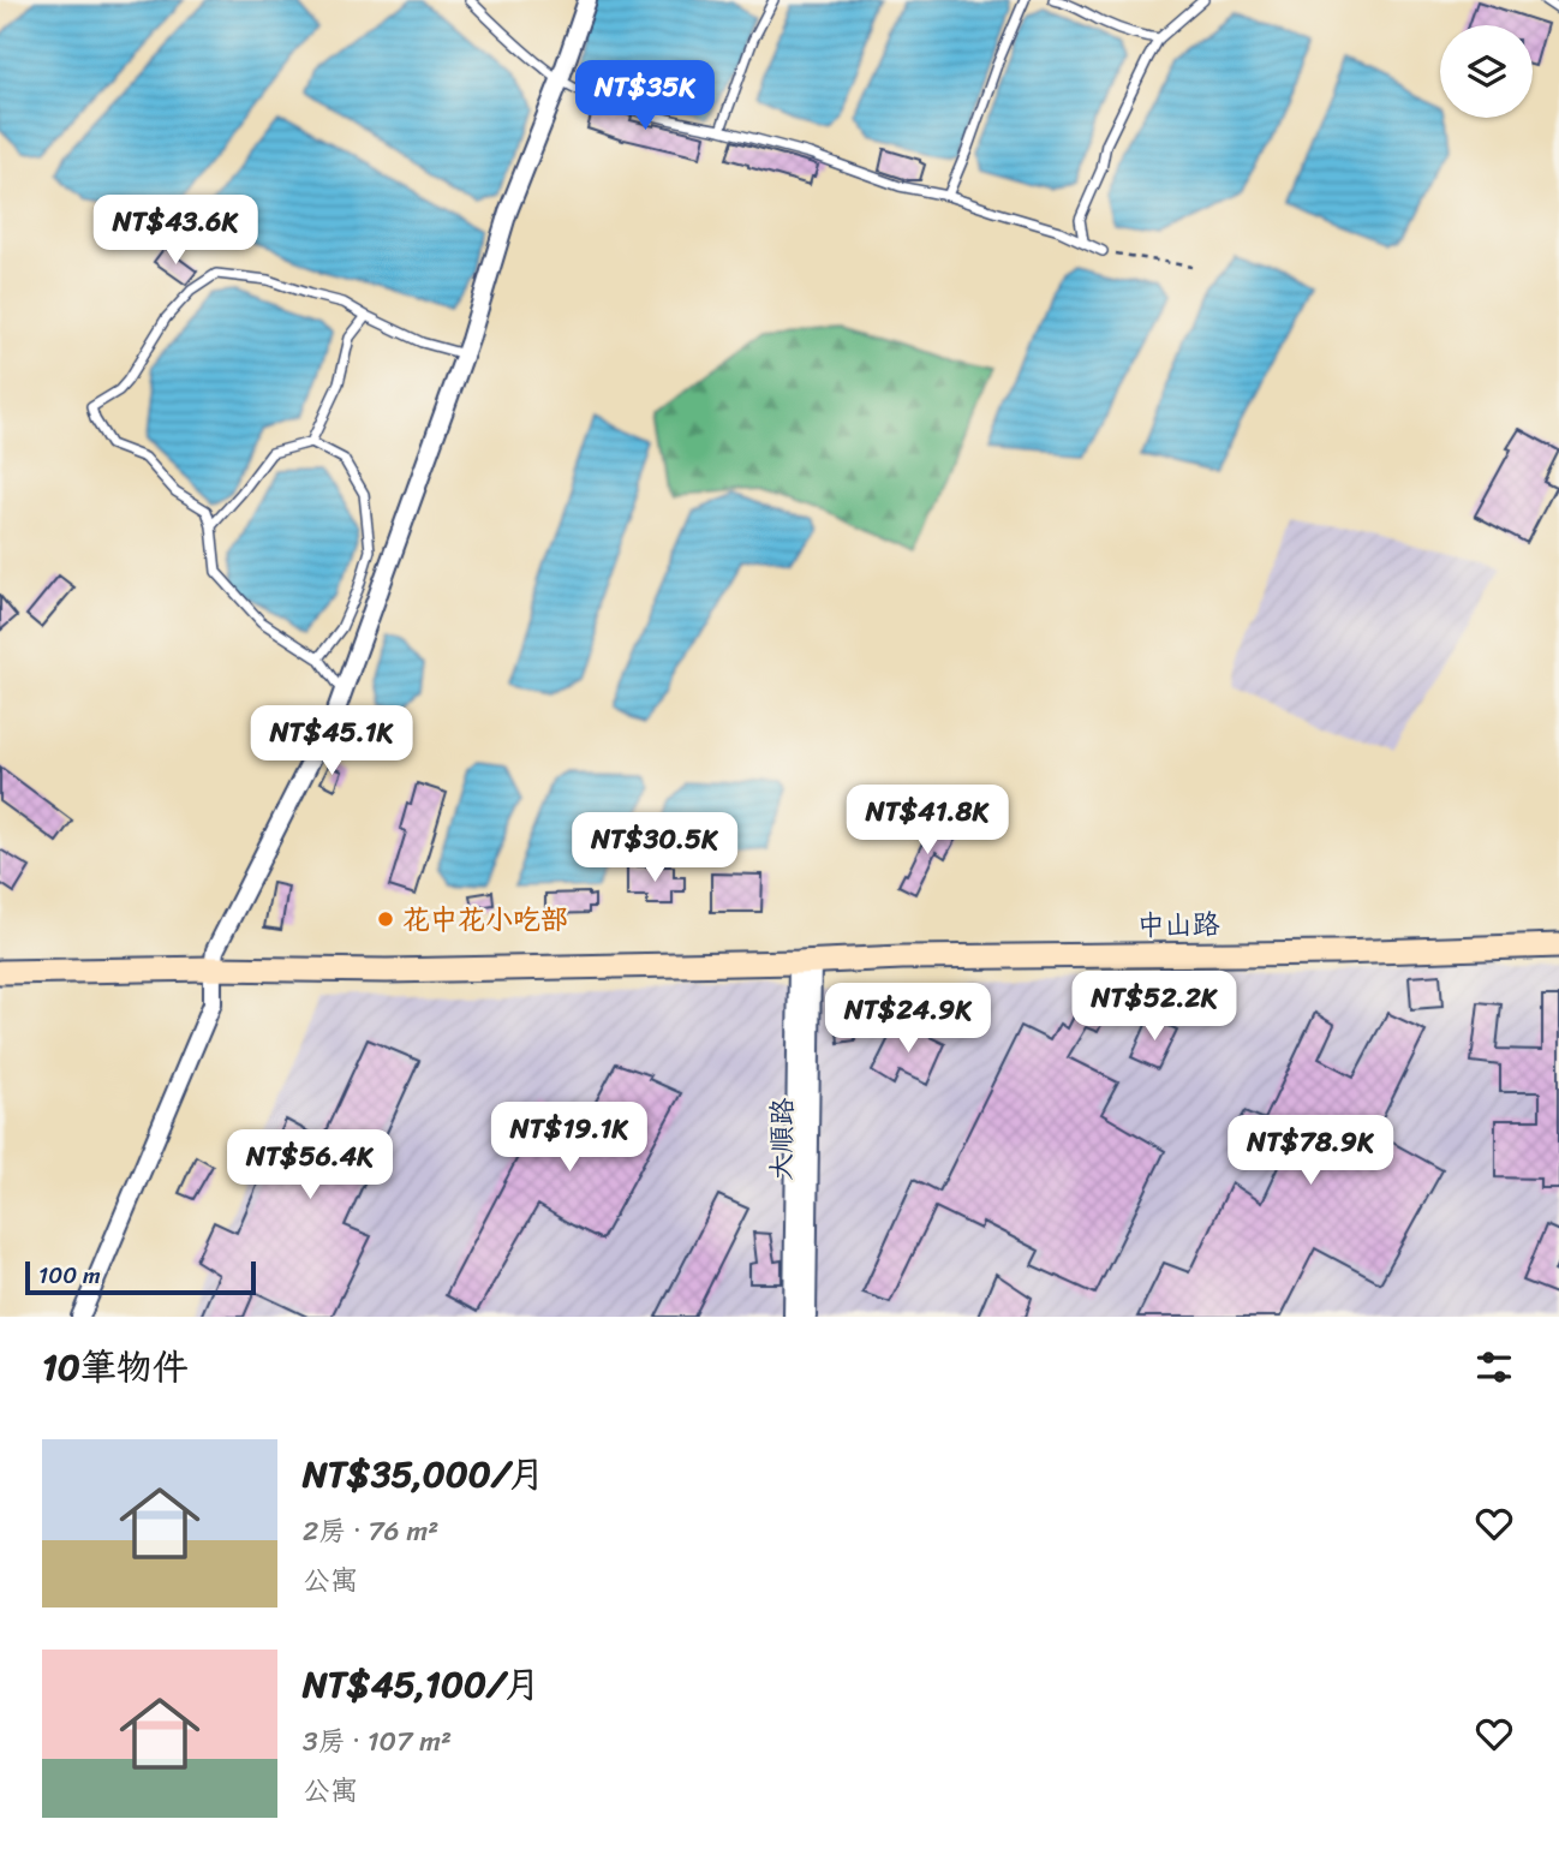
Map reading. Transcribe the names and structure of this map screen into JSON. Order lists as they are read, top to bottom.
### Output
{
  "streets": {
    "main road": ["中山路"],
    "street": ["大順路"]
  },
  "crossings": [
    ["中山路", "大順路"]
  ],
  "places": ["花中花小吃部"],
  "scale_bar": "100 m",
  "page": {
    "price": [
      "NT$35K",
      "NT$43.6K",
      "NT$45.1K",
      "NT$41.8K",
      "NT$30.5K",
      "NT$52.2K",
      "NT$24.9K",
      "NT$19.1K",
      "NT$78.9K",
      "NT$56.4K"
    ],
    "scale": "100 m",
    "heading": "10筆物件",
    "list": [
      {
        "name": "NT$35,000/月",
        "note": "2房 · 76 m² · 公寓"
      },
      {
        "name": "NT$45,100/月",
        "note": "3房 · 107 m² · 公寓"
      }
    ]
  }
}
